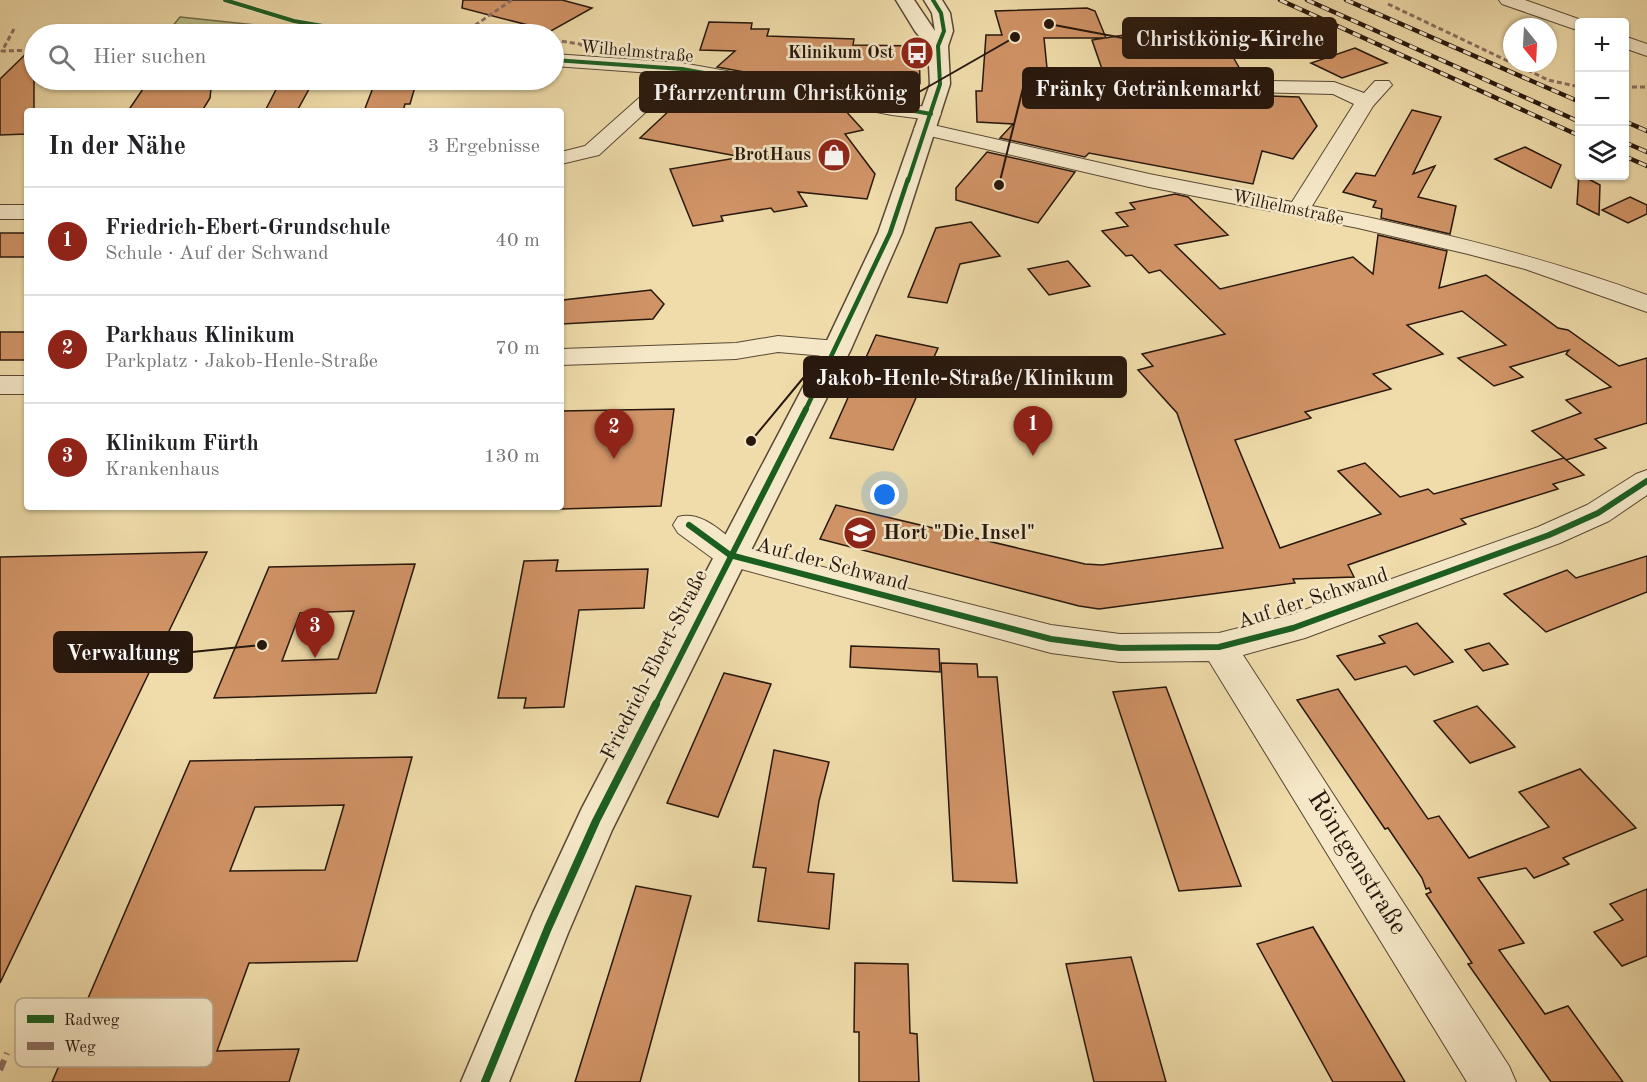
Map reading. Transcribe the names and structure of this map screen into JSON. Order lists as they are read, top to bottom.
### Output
{
  "streets": {
    "street": [
      "Wilhelmstraße",
      "Auf der Schwand",
      "Friedrich-Ebert-Straße",
      "Röntgenstraße"
    ]
  },
  "crossings": [
    ["Wilhelmstraße", "Friedrich-Ebert-Straße"],
    ["Auf der Schwand", "Friedrich-Ebert-Straße"],
    ["Auf der Schwand", "Röntgenstraße"]
  ],
  "places": {
    "other": [
      "Christkönig-Kirche",
      "Pfarrzentrum Christkönig",
      "Fränky Getränkemarkt",
      "Jakob-Henle-Straße/Klinikum",
      "Verwaltung"
    ],
    "bus stop": ["Klinikum Ost"],
    "shop": ["BrotHaus"],
    "school or university": ["Hort \"Die Insel\""]
  },
  "legend": ["Radweg", "Weg"],
  "north": "bottom",
  "page": {
    "map_buttons": ["+", "−"],
    "search": "Hier suchen",
    "heading": ["In der Nähe", "3 Ergebnisse"],
    "list": [
      {
        "mark": "1",
        "name": "Friedrich-Ebert-Grundschule",
        "note": "Schule · Auf der Schwand",
        "value": "40 m"
      },
      {
        "mark": "2",
        "name": "Parkhaus Klinikum",
        "note": "Parkplatz · Jakob-Henle-Straße",
        "value": "70 m"
      },
      {
        "mark": "3",
        "name": "Klinikum Fürth",
        "note": "Krankenhaus",
        "value": "130 m"
      }
    ],
    "pins": ["1", "2", "3"]
  }
}
